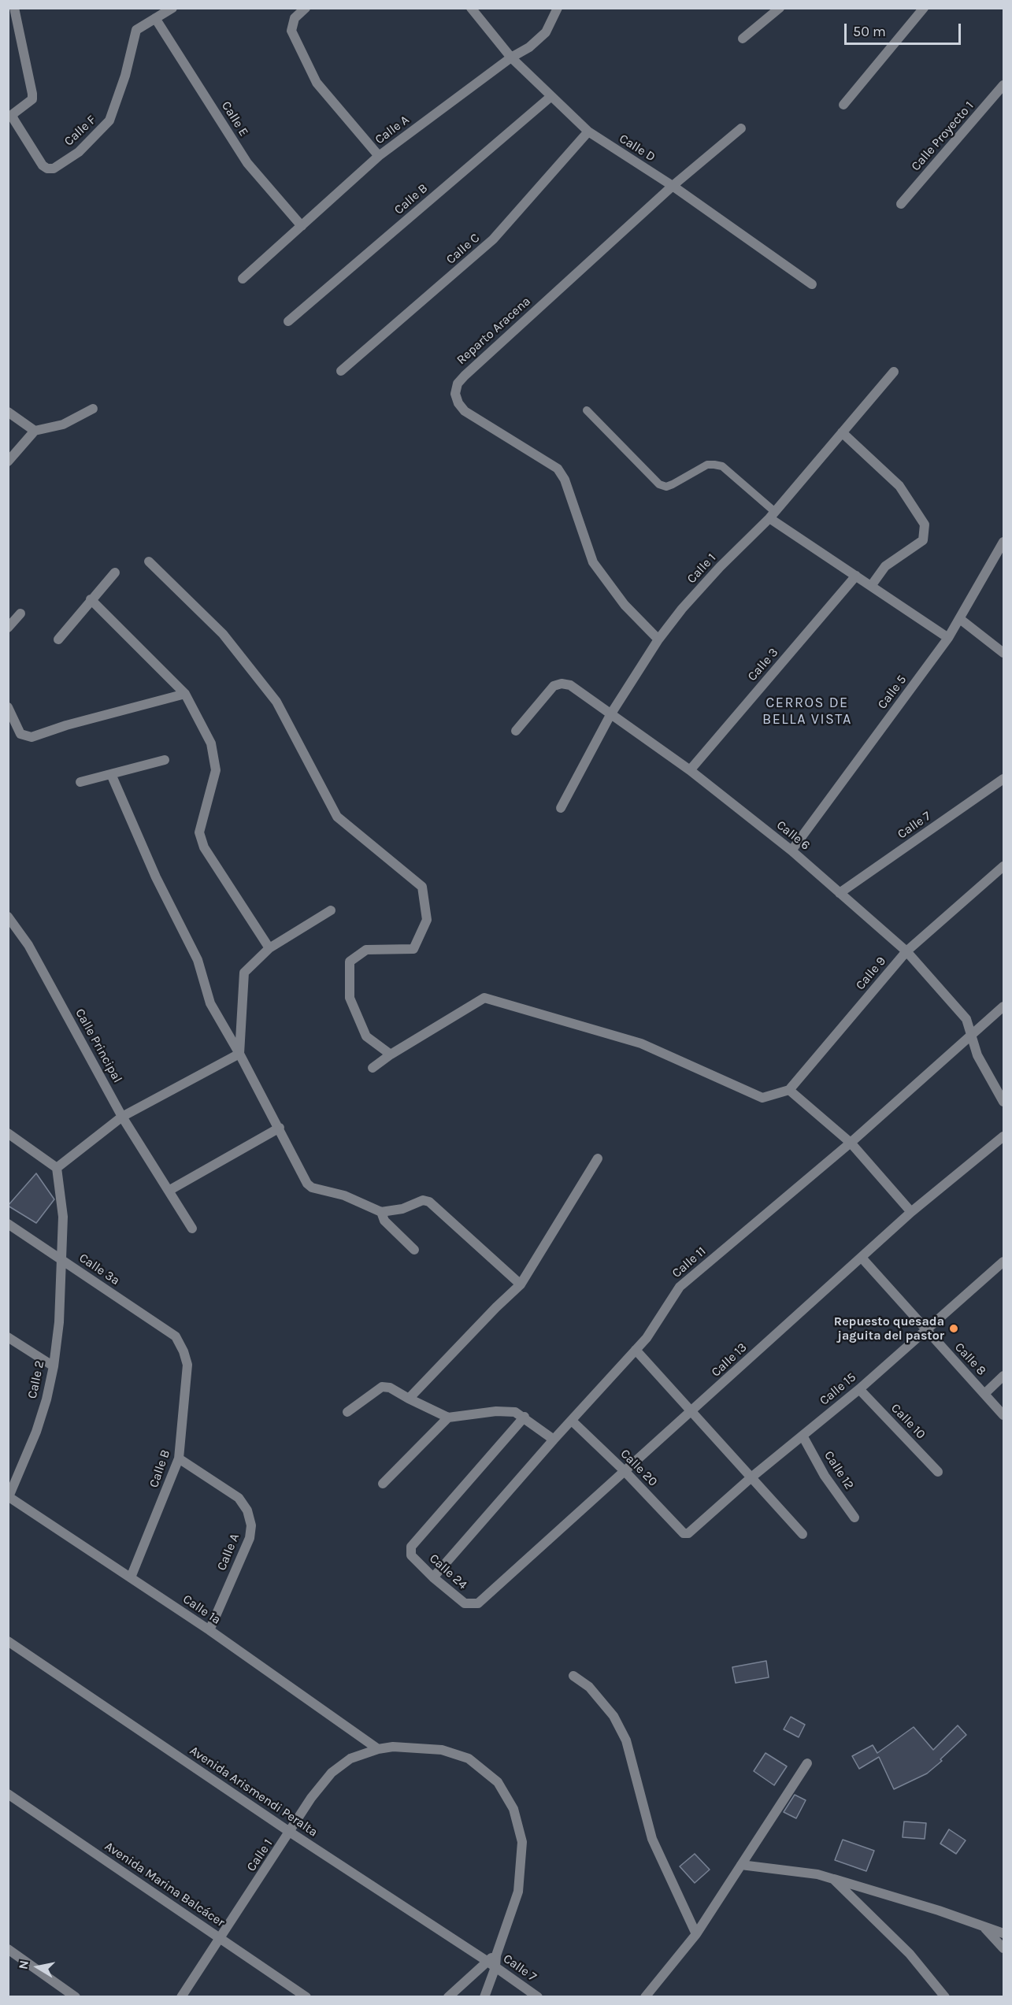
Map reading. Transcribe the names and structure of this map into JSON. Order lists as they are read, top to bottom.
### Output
{
  "streets": {
    "street": [
      "Calle E",
      "Calle A",
      "Calle F",
      "Calle Proyecto 1",
      "Calle D",
      "Calle B",
      "Calle C",
      "Reparto Aracena",
      "Calle 1",
      "Calle 3",
      "Calle 5",
      "Calle 7",
      "Calle 6",
      "Calle 9",
      "Calle Principal",
      "Calle 11",
      "Calle 3a",
      "Calle 8",
      "Calle 13",
      "Calle 2",
      "Calle 15",
      "Calle 10",
      "Calle 20",
      "Calle 12",
      "Calle 24",
      "Calle 1a",
      "Avenida Arismendi Peralta",
      "Avenida Marina Balcácer"
    ]
  },
  "crossings": [
    ["Calle E", "Calle A"],
    ["Calle E", "Calle F"],
    ["Calle A", "Calle D"],
    ["Calle A", "Calle B"],
    ["Calle A", "Calle 1a"],
    ["Calle D", "Calle B"],
    ["Calle D", "Calle C"],
    ["Calle D", "Reparto Aracena"],
    ["Calle B", "Calle 3a"],
    ["Calle B", "Calle 1a"],
    ["Reparto Aracena", "Calle 1"],
    ["Calle 1", "Calle 7"],
    ["Calle 1", "Calle 6"],
    ["Calle 1", "Calle 1a"],
    ["Calle 1", "Avenida Arismendi Peralta"],
    ["Calle 1", "Avenida Marina Balcácer"],
    ["Calle 3", "Calle 6"],
    ["Calle 5", "Calle 6"],
    ["Calle 7", "Calle 6"],
    ["Calle 7", "Avenida Arismendi Peralta"],
    ["Calle 6", "Calle 9"],
    ["Calle 6", "Calle 11"],
    ["Calle 11", "Calle 20"],
    ["Calle 11", "Calle 24"],
    ["Calle 3a", "Calle 2"],
    ["Calle 8", "Calle 13"],
    ["Calle 8", "Calle 15"],
    ["Calle 13", "Calle 20"],
    ["Calle 13", "Calle 24"],
    ["Calle 2", "Calle 1a"],
    ["Calle 15", "Calle 10"],
    ["Calle 15", "Calle 20"],
    ["Calle 15", "Calle 12"]
  ],
  "districts": ["CERROS DE BELLA VISTA"],
  "places": ["Repuesto quesada jaguita del pastor"],
  "scale_bar": "50 m",
  "north": "left"
}
